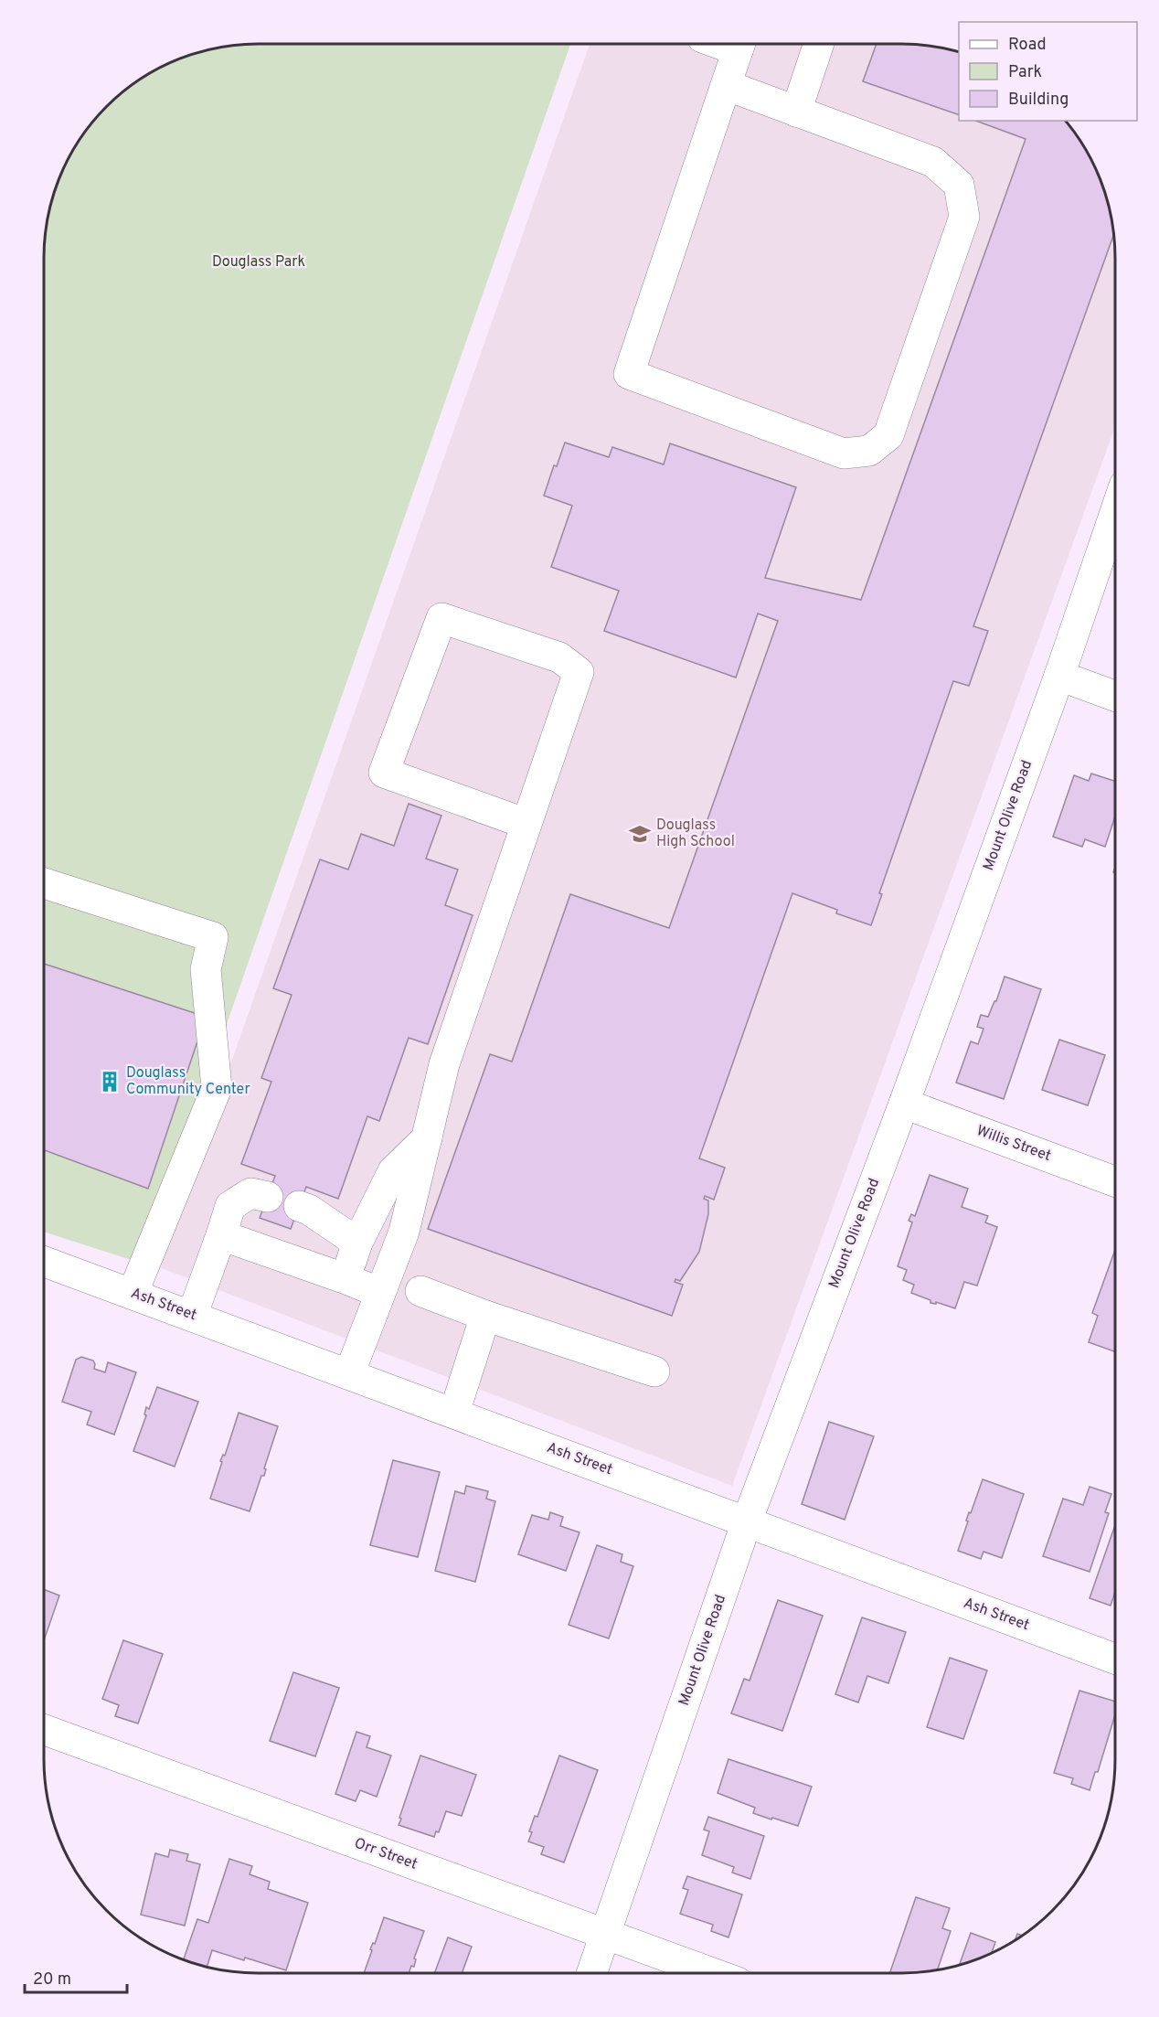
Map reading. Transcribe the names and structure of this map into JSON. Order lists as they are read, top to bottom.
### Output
{
  "streets": {
    "street": [
      "Mount Olive Road",
      "Willis Street",
      "Ash Street",
      "Orr Street"
    ]
  },
  "crossings": [
    ["Mount Olive Road", "Willis Street"],
    ["Mount Olive Road", "Ash Street"],
    ["Mount Olive Road", "Orr Street"]
  ],
  "parks": ["Douglass Park"],
  "places": {
    "school or university": ["Douglass High School"],
    "building": ["Douglass Community Center"]
  },
  "legend": ["Road", "Park", "Building"],
  "scale_bar": "20 m"
}
